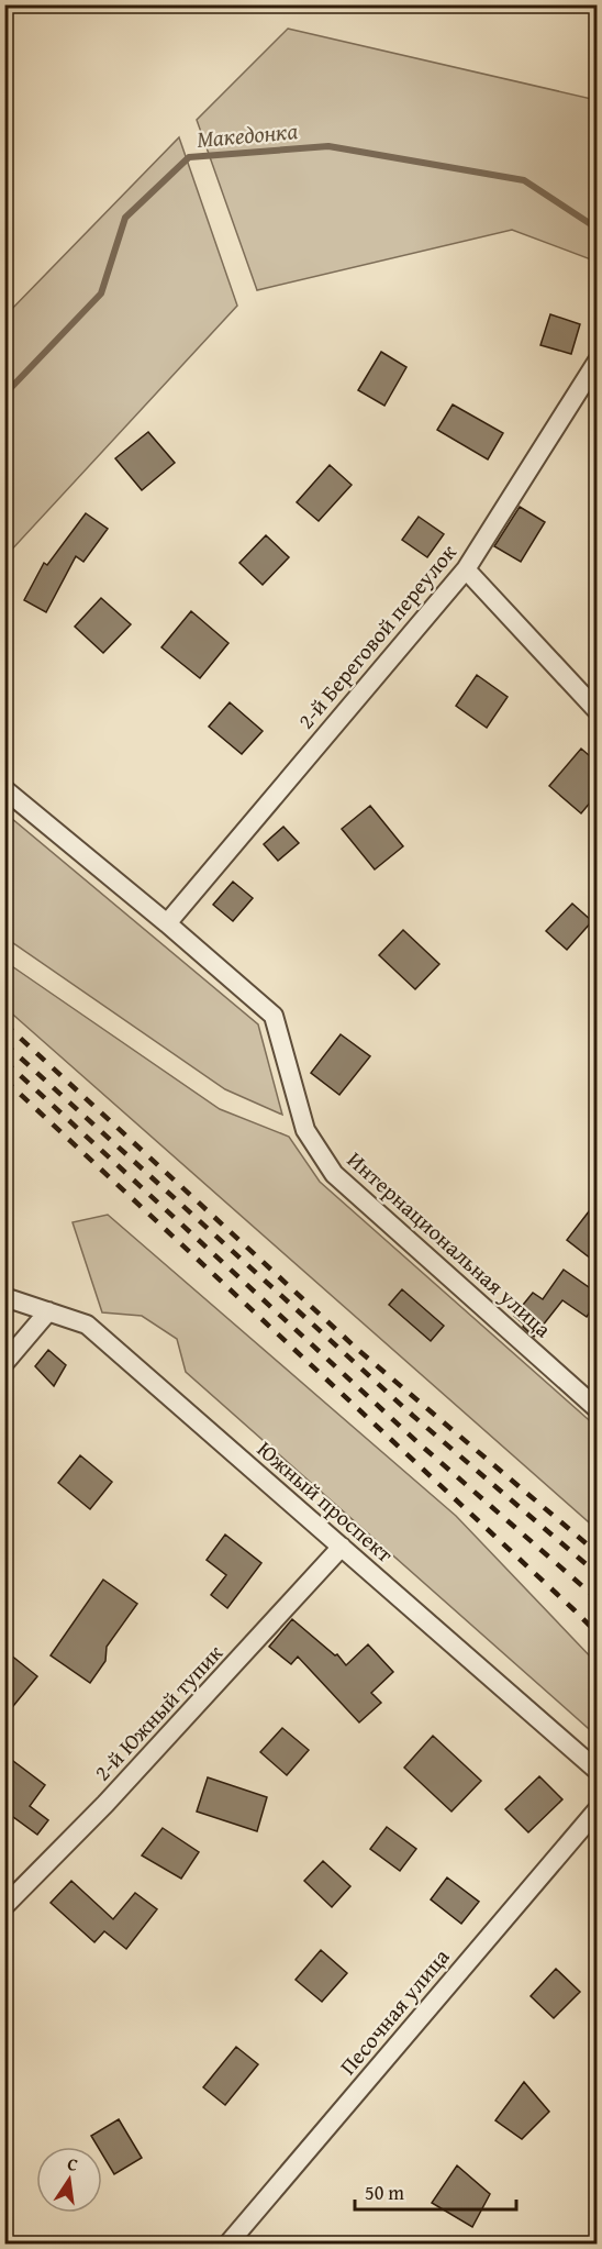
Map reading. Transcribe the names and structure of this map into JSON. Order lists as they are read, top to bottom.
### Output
{
  "streets": {
    "street": [
      "2-й Береговой переулок",
      "Интернациональная улица",
      "Южный проспект",
      "2-й Южный тупик",
      "Песочная улица"
    ]
  },
  "crossings": [
    ["2-й Береговой переулок", "Интернациональная улица"],
    ["Южный проспект", "2-й Южный тупик"]
  ],
  "water": ["Македонка"],
  "scale_bar": "50 m",
  "north": "top"
}
